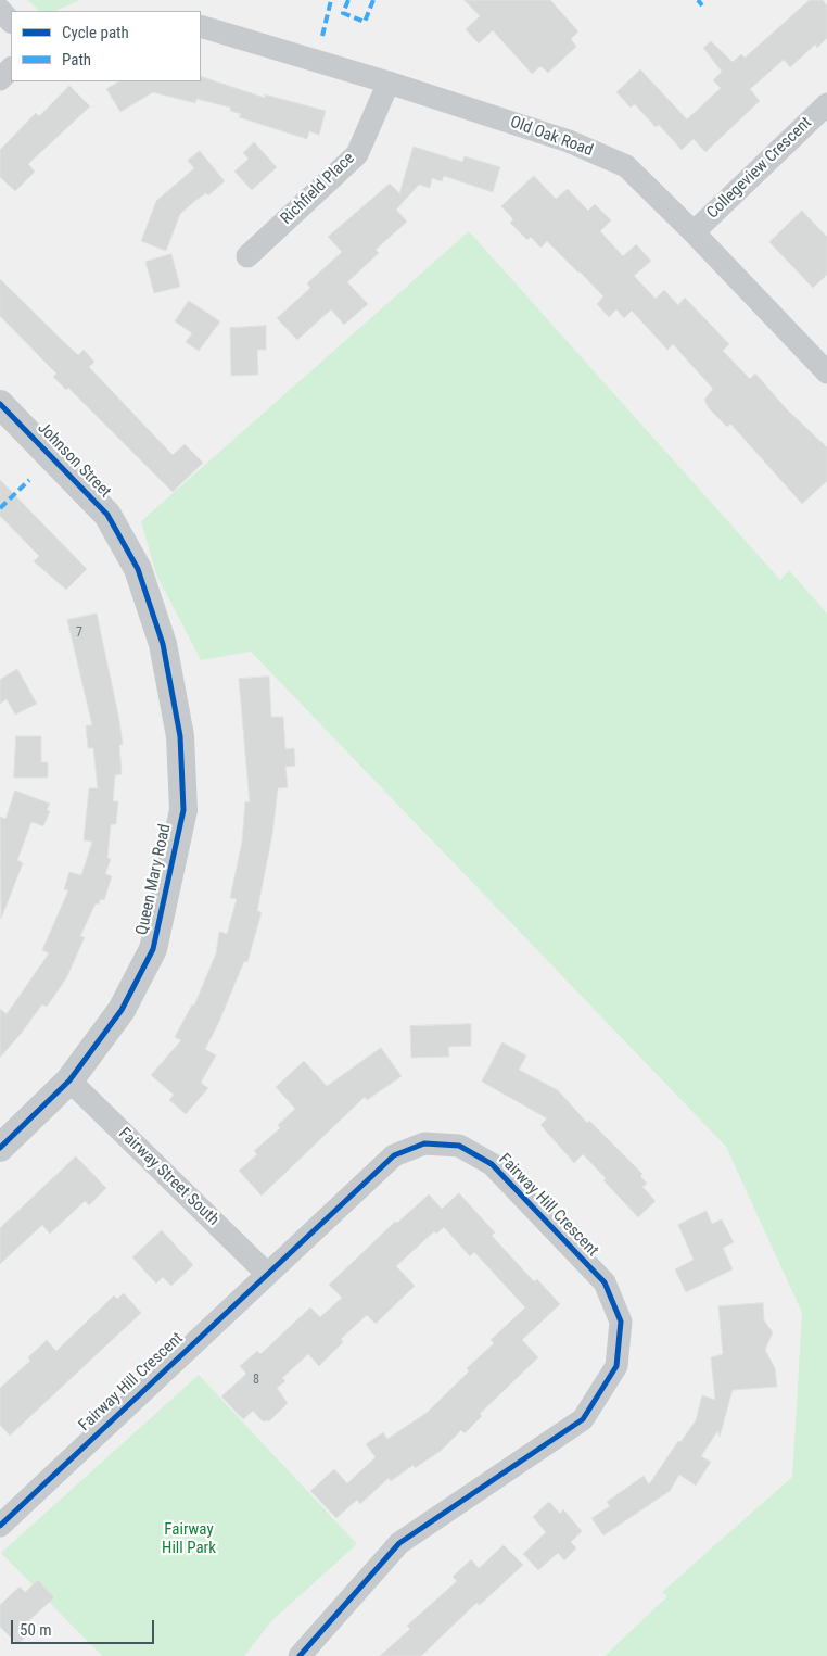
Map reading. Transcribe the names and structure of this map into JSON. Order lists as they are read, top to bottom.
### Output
{
  "streets": {
    "street": [
      "Old Oak Road",
      "Collegeview Crescent",
      "Richfield Place",
      "Johnson Street",
      "Queen Mary Road",
      "Fairway Street South",
      "Fairway Hill Crescent"
    ]
  },
  "crossings": [
    ["Old Oak Road", "Collegeview Crescent"],
    ["Old Oak Road", "Richfield Place"],
    ["Johnson Street", "Queen Mary Road"],
    ["Queen Mary Road", "Fairway Street South"],
    ["Fairway Street South", "Fairway Hill Crescent"]
  ],
  "parks": ["Fairway Hill Park"],
  "house_numbers": ["7", "8"],
  "legend": ["Cycle path", "Path"],
  "scale_bar": "50 m"
}
